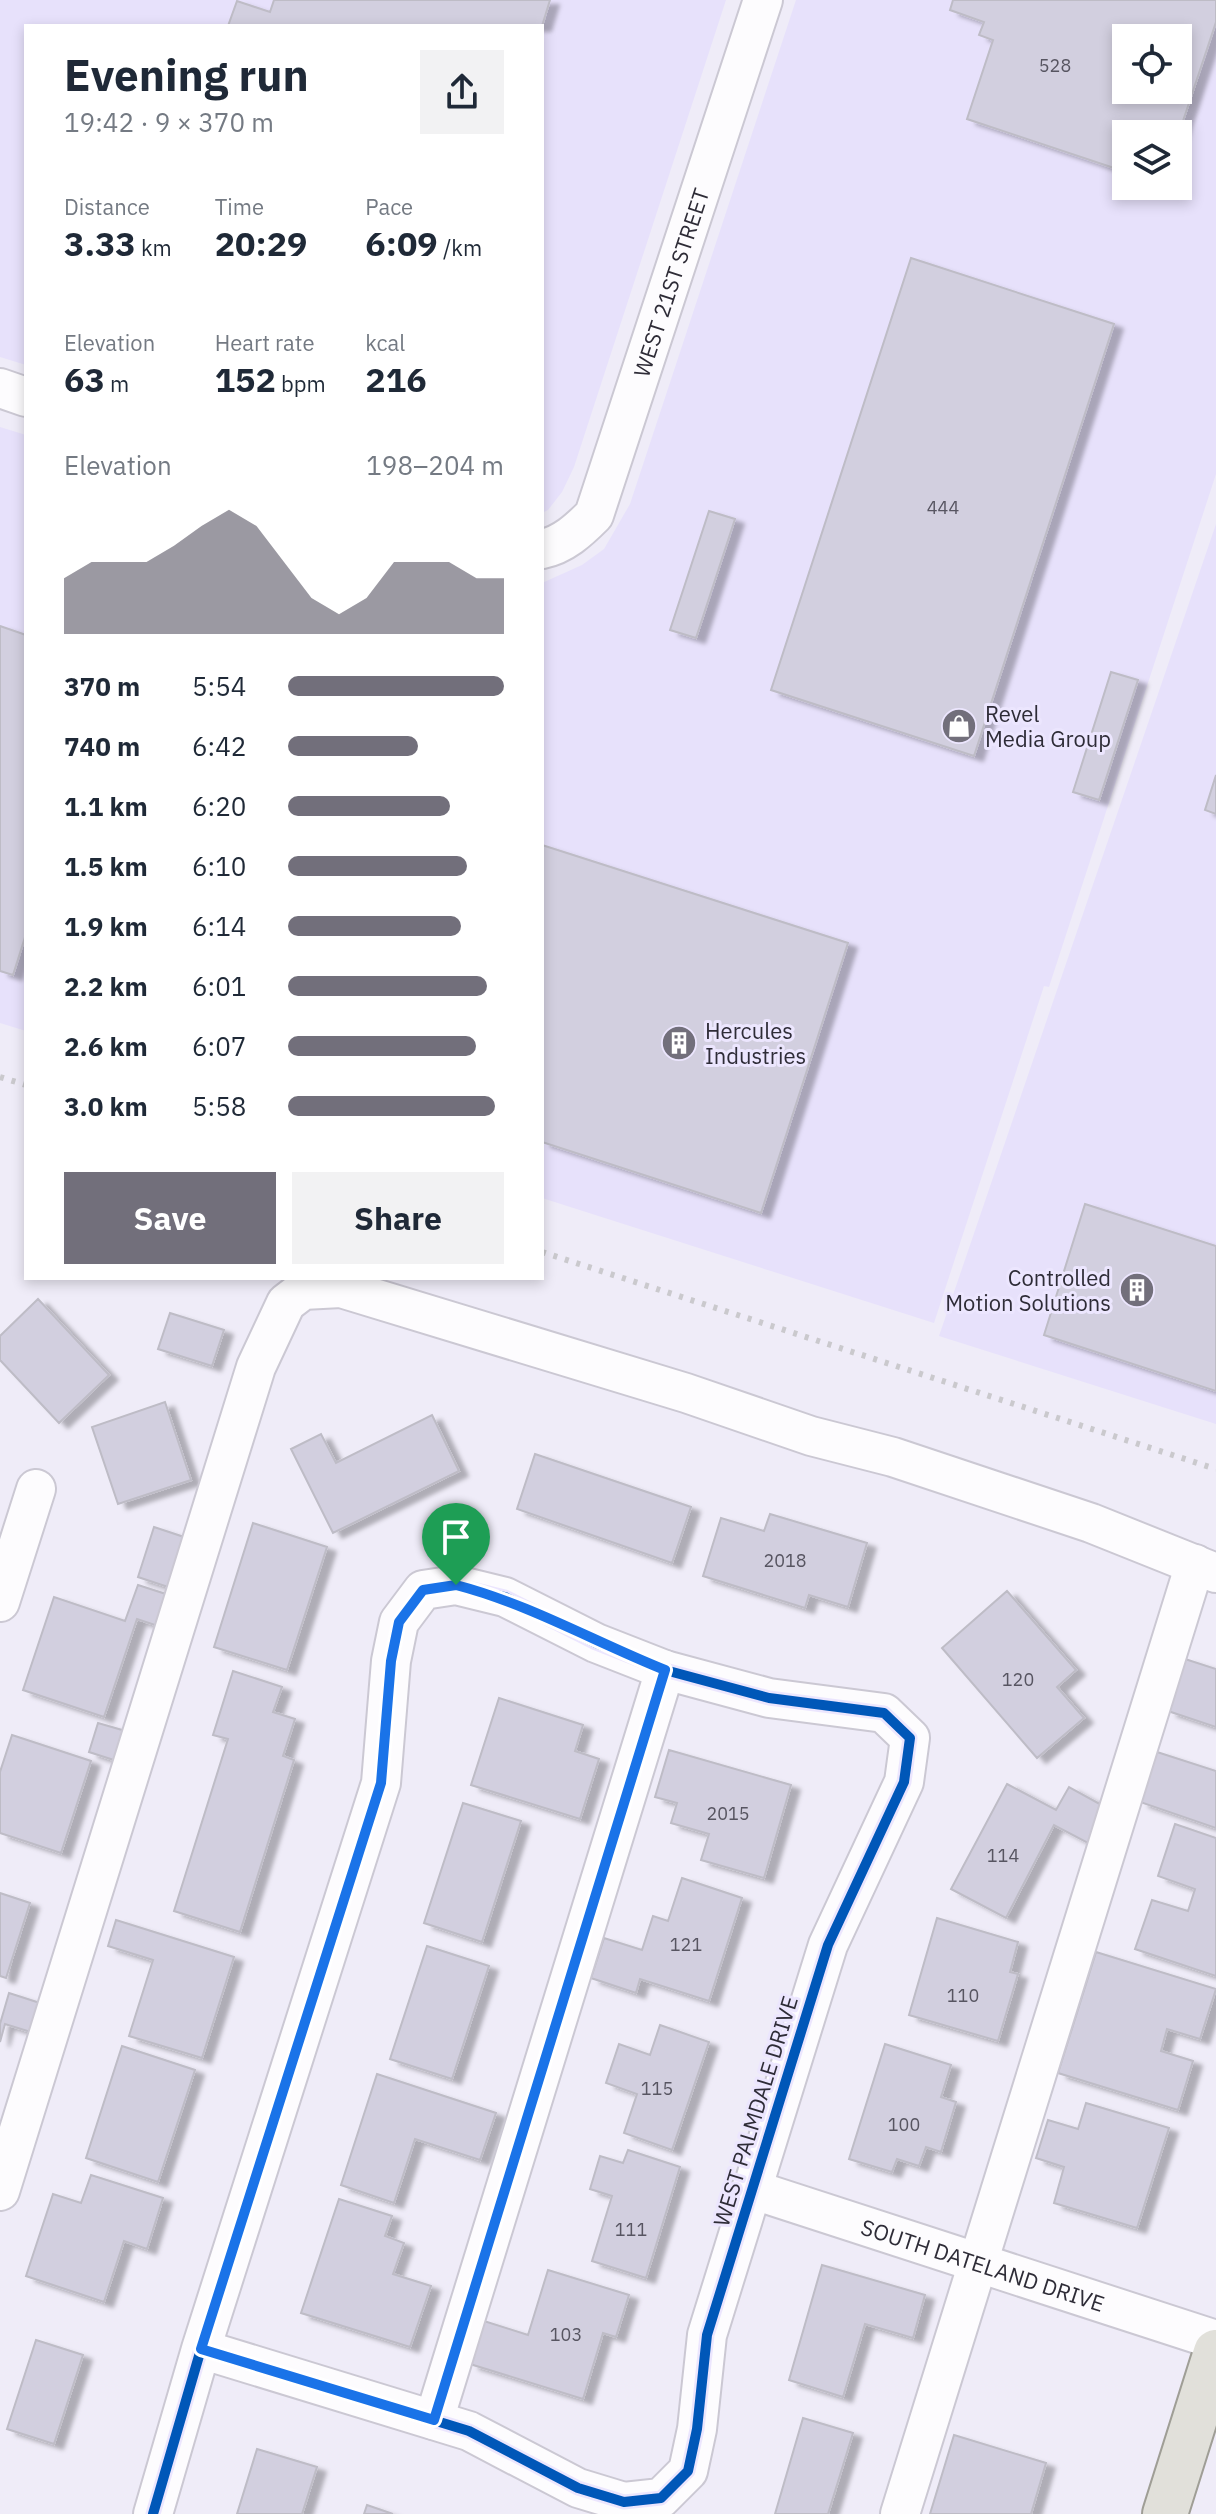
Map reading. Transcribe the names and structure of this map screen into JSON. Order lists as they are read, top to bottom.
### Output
{
  "streets": {
    "street": ["WEST 21ST STREET", "WEST PALMDALE DRIVE", "SOUTH DATELAND DRIVE"]
  },
  "crossings": [
    ["WEST PALMDALE DRIVE", "SOUTH DATELAND DRIVE"]
  ],
  "places": {
    "shop": ["Revel Media Group"],
    "building": ["Hercules Industries", "Controlled Motion Solutions"]
  },
  "house_numbers": [
    "528",
    "444",
    "2018",
    "120",
    "2015",
    "114",
    "121",
    "110",
    "115",
    "100",
    "111",
    "103"
  ],
  "page": {
    "heading": ["Evening run", "19:42 · 9 × 370 m"],
    "stats": [
      ["Distance", "3.33 km"],
      ["Time", "20:29"],
      ["Pace", "6:09 /km"],
      ["Elevation", "63 m"],
      ["Heart rate", "152 bpm"],
      ["kcal", "216"]
    ],
    "chart": ["Elevation", "198–204 m"],
    "list": [
      {
        "name": "370 m",
        "note": "5:54"
      },
      {
        "name": "740 m",
        "note": "6:42"
      },
      {
        "name": "1.1 km",
        "note": "6:20"
      },
      {
        "name": "1.5 km",
        "note": "6:10"
      },
      {
        "name": "1.9 km",
        "note": "6:14"
      },
      {
        "name": "2.2 km",
        "note": "6:01"
      },
      {
        "name": "2.6 km",
        "note": "6:07"
      },
      {
        "name": "3.0 km",
        "note": "5:58"
      }
    ],
    "buttons": ["Save", "Share"]
  }
}
